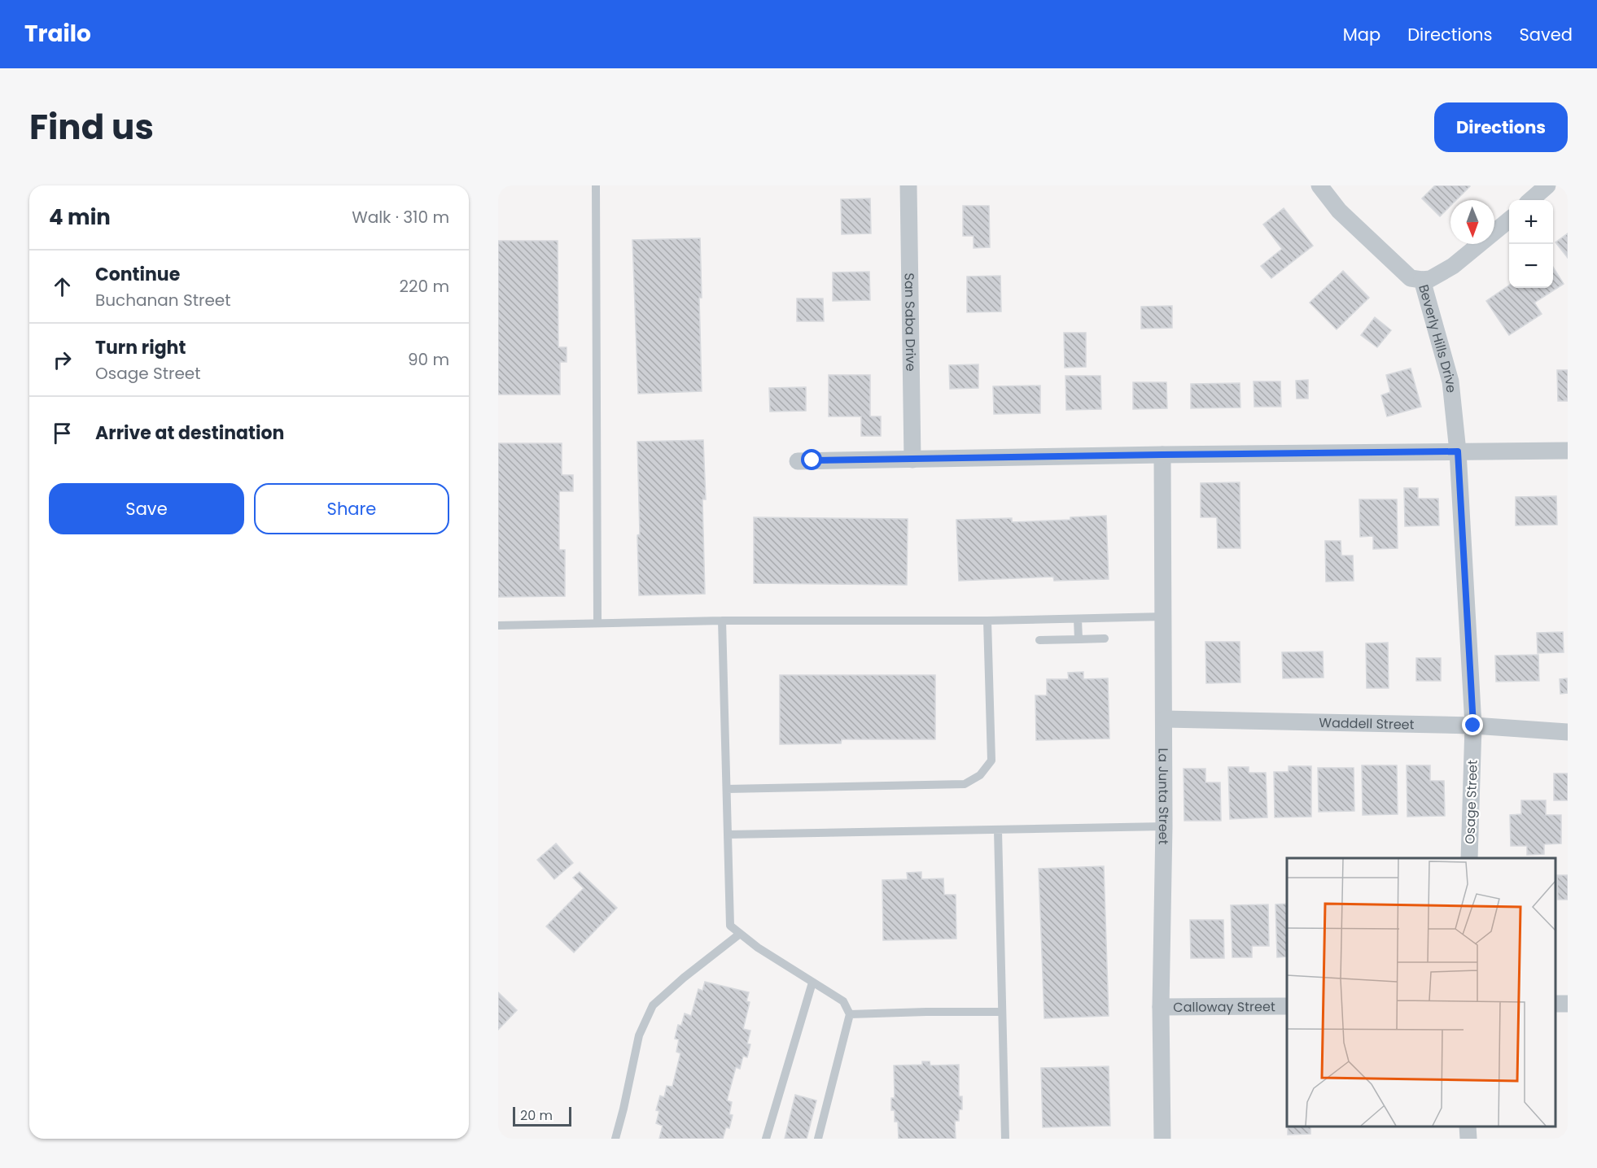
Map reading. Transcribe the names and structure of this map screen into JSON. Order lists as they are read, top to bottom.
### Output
{
  "streets": {
    "street": [
      "San Saba Drive",
      "Beverly Hills Drive",
      "Waddell Street",
      "La Junta Street",
      "Osage Street",
      "Calloway Street"
    ]
  },
  "crossings": [
    ["Beverly Hills Drive", "Osage Street"],
    ["Waddell Street", "La Junta Street"],
    ["Waddell Street", "Osage Street"],
    ["La Junta Street", "Calloway Street"]
  ],
  "scale_bar": "20 m",
  "north": "bottom",
  "page": {
    "header": "Trailo",
    "nav": ["Map", "Directions", "Saved"],
    "title": "Find us",
    "buttons": [
      "Directions",
      ["Save", "Share"]
    ],
    "heading": ["4 min", "Walk · 310 m"],
    "map_buttons": ["+", "−"],
    "list": [
      ["Continue", "Buchanan Street", "220 m"],
      ["Turn right", "Osage Street", "90 m"],
      "Arrive at destination"
    ],
    "scale": "20 m"
  }
}
